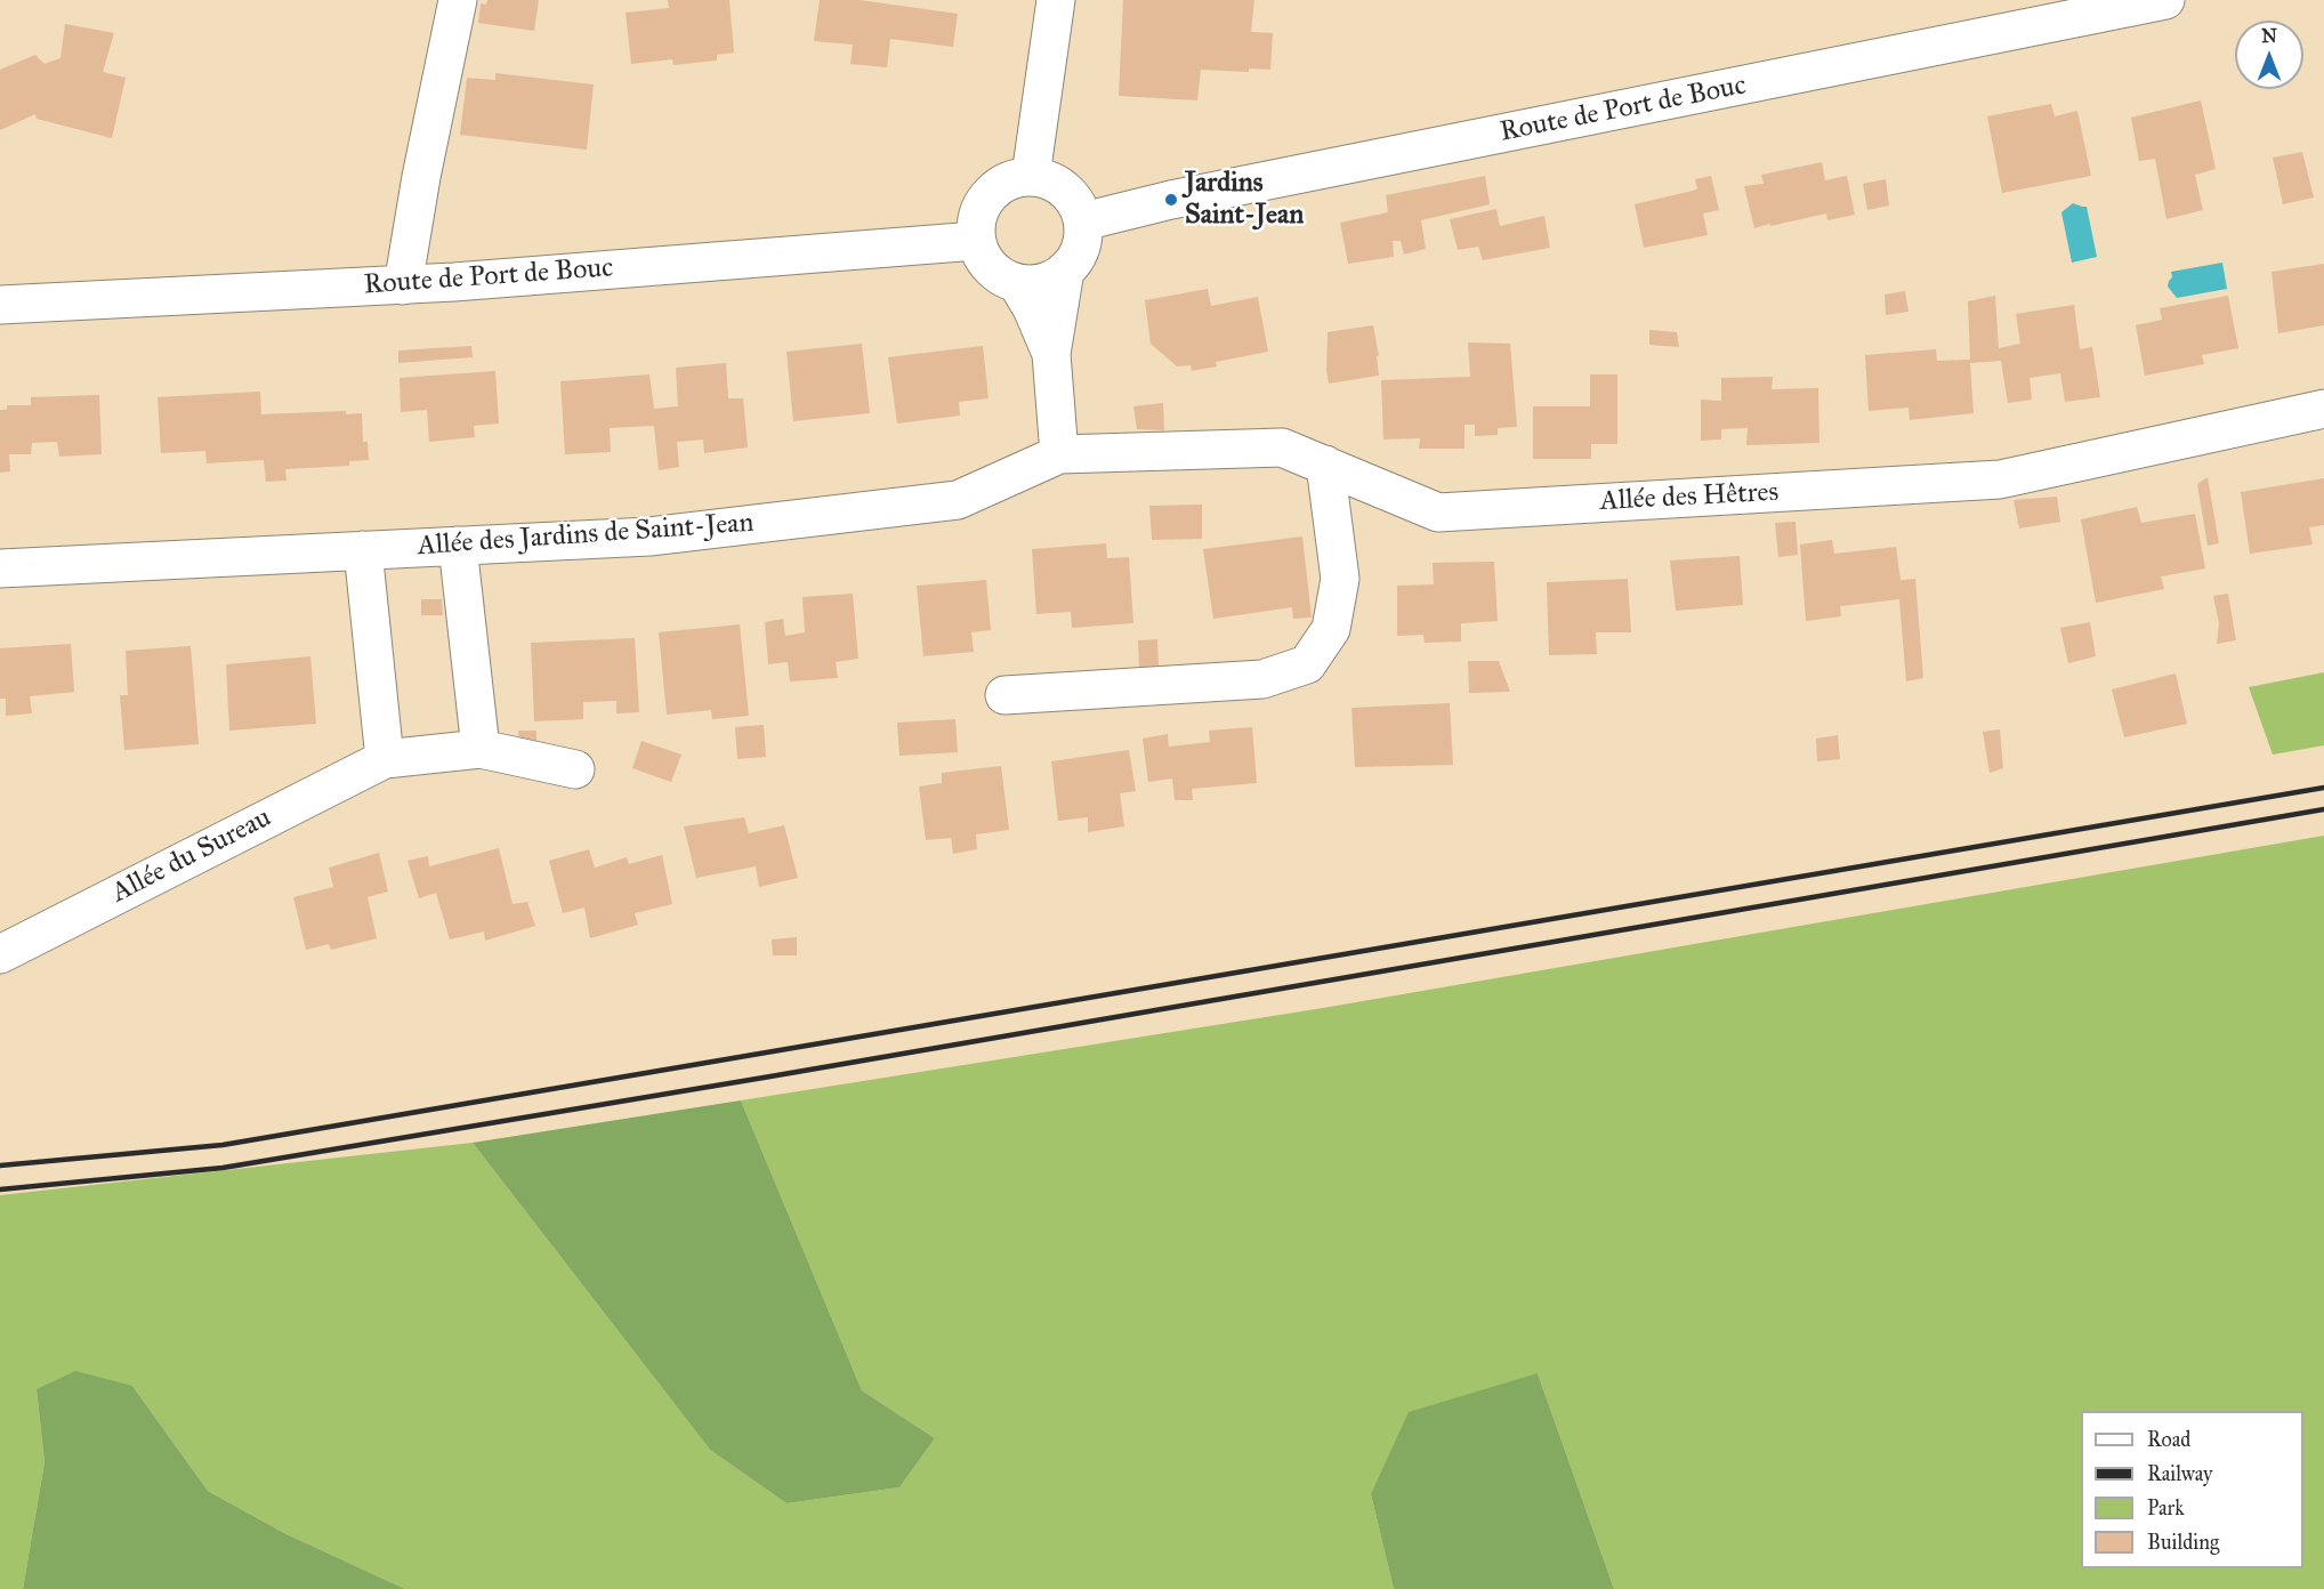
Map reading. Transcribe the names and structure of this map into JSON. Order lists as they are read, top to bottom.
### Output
{
  "streets": {
    "street": [
      "Route de Port de Bouc",
      "Allée des Hêtres",
      "Allée des Jardins de Saint-Jean",
      "Allée du Sureau"
    ]
  },
  "crossings": [
    ["Allée des Hêtres", "Allée des Jardins de Saint-Jean"]
  ],
  "places": ["Jardins Saint-Jean"],
  "legend": [
    "Road",
    "Railway",
    "Park",
    "Building"
  ],
  "north": "top"
}
